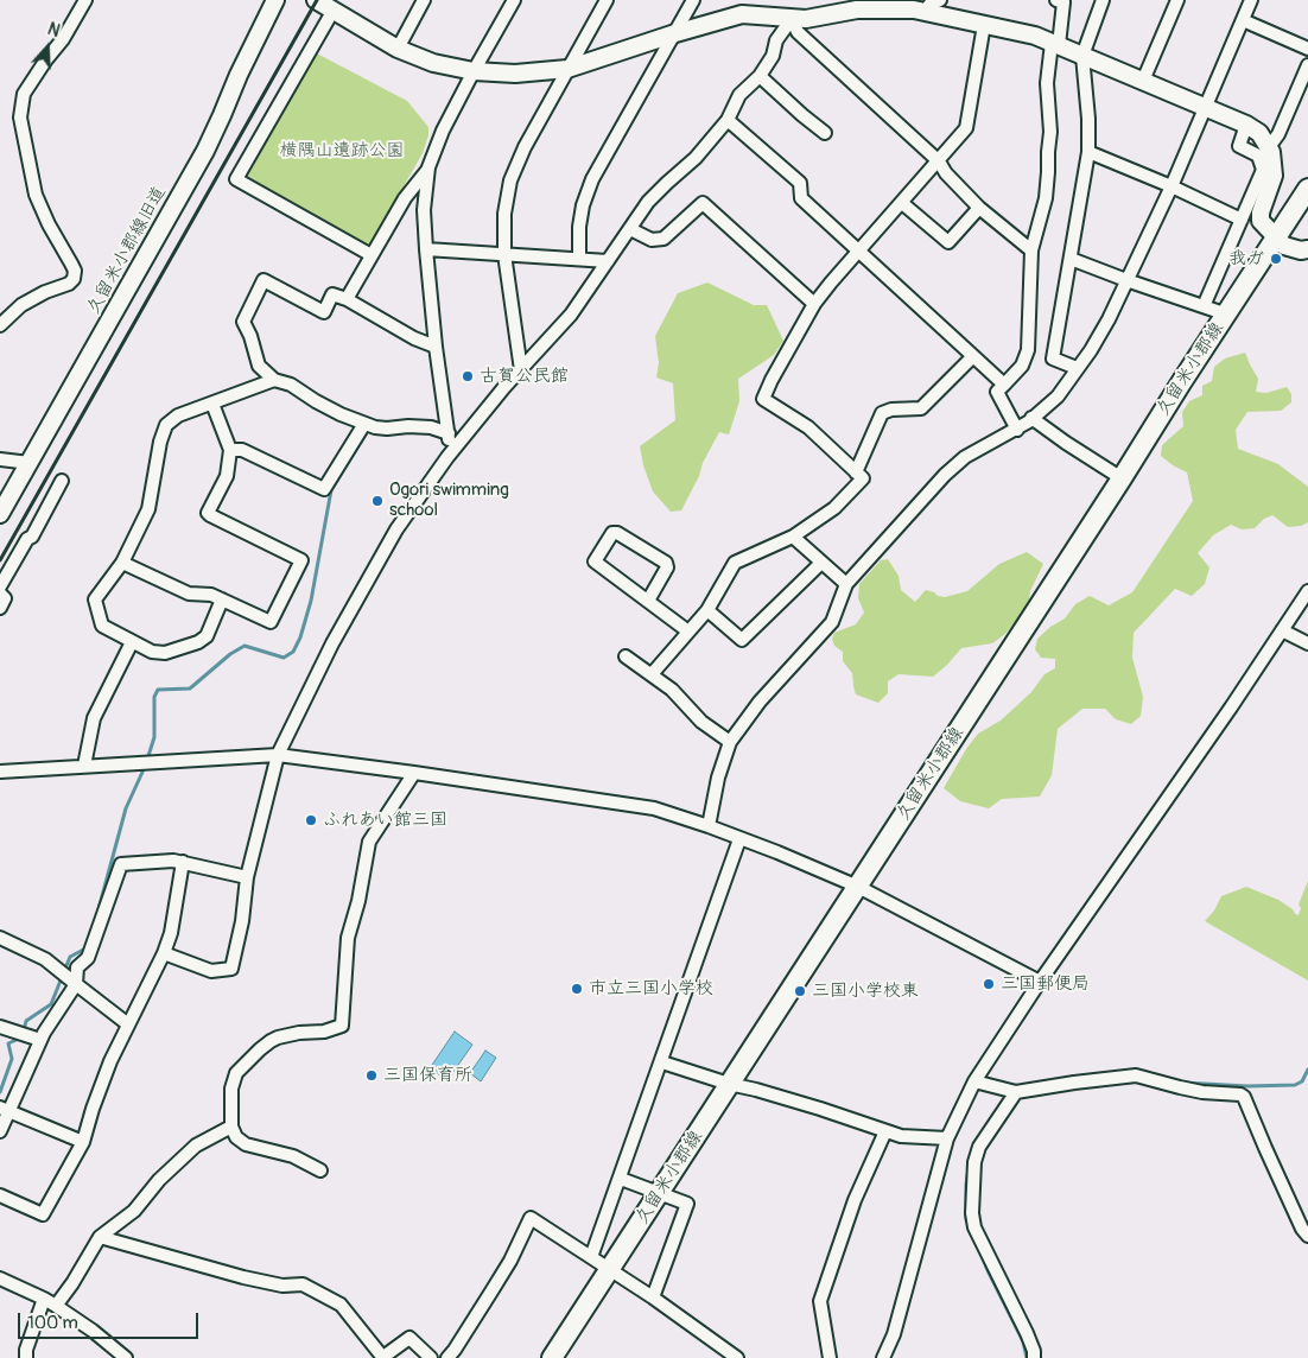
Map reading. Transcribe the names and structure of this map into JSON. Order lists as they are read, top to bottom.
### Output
{
  "streets": {
    "main road": ["久留米小郡線"],
    "street": ["久留米小郡線旧道"]
  },
  "parks": ["横隅山遺跡公園"],
  "places": [
    "我ガ",
    "古賀公民館",
    "Ogori swimming school",
    "ふれあい館三国",
    "三国郵便局",
    "市立三国小学校",
    "三国小学校東",
    "三国保育所"
  ],
  "scale_bar": "100 m",
  "north": "top"
}
